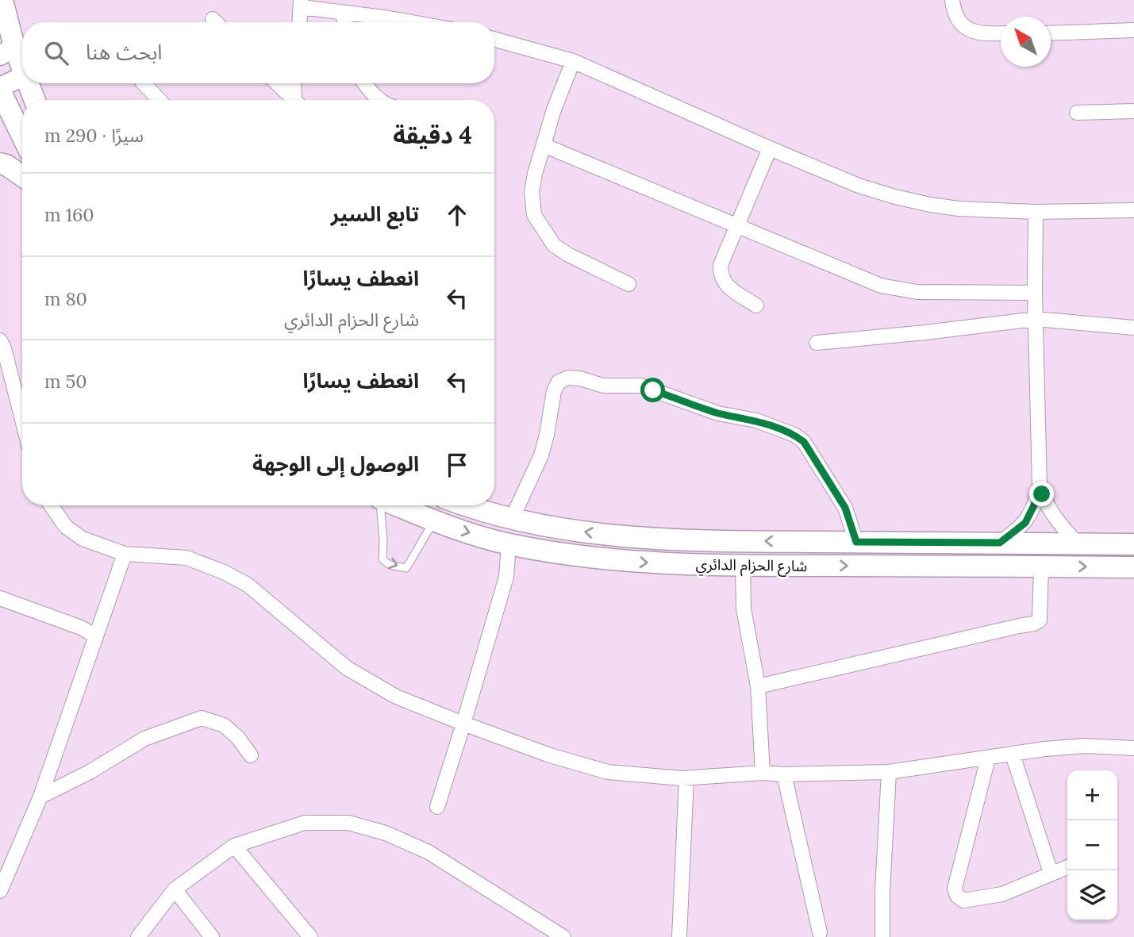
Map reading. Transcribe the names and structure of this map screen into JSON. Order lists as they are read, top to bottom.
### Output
{
  "streets": {
    "main road": ["شارع الحزام الدائري"]
  },
  "north": "top left",
  "page": {
    "search": "ابحث هنا",
    "heading": ["4 دقيقة", "سيرًا · 290 m"],
    "list": [
      ["تابع السير", "160 m"],
      ["انعطف يسارًا", "شارع الحزام الدائري", "80 m"],
      ["انعطف يسارًا", "50 m"],
      "الوصول إلى الوجهة"
    ],
    "map_buttons": ["+", "−"]
  }
}
